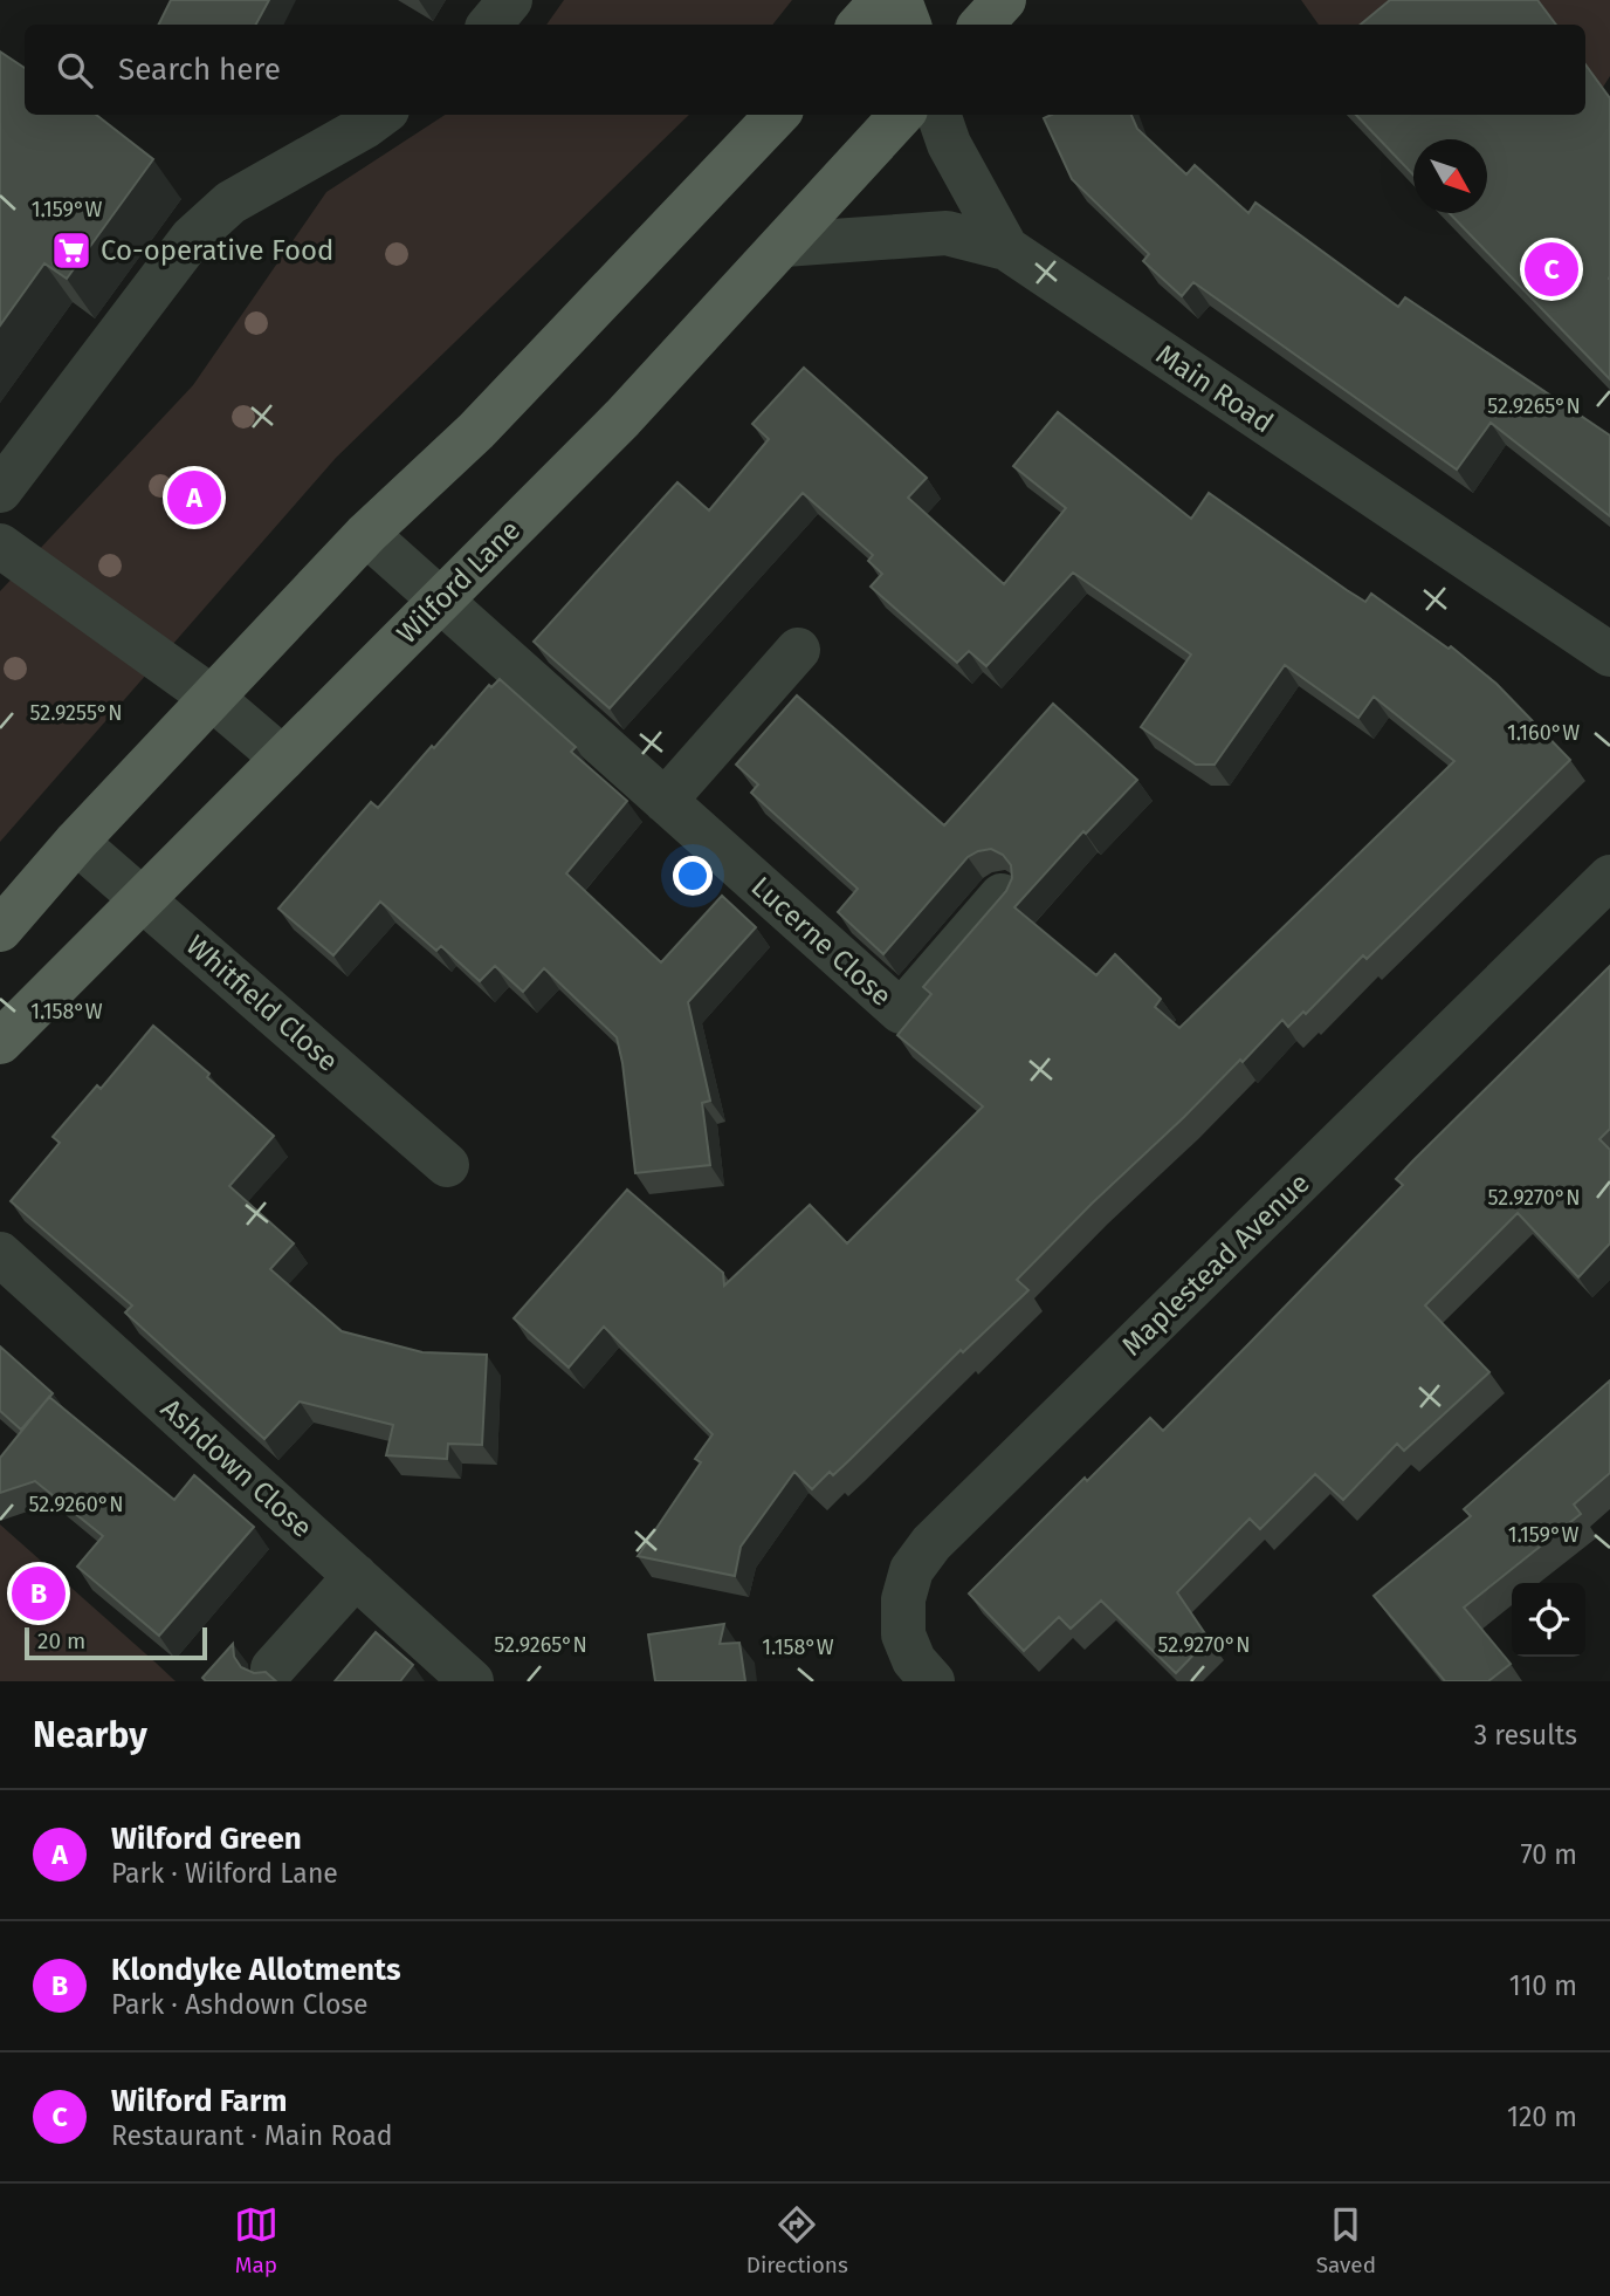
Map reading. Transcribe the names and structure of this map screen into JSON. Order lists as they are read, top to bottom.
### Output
{
  "streets": {
    "main road": ["Wilford Lane"],
    "street": [
      "Main Road",
      "Lucerne Close",
      "Whitfield Close",
      "Maplestead Avenue",
      "Ashdown Close"
    ]
  },
  "crossings": [
    ["Main Road", "Wilford Lane"],
    ["Wilford Lane", "Lucerne Close"],
    ["Wilford Lane", "Whitfield Close"]
  ],
  "places": {
    "supermarket": ["Co-operative Food"]
  },
  "scale_bar": "20 m",
  "north": "bottom right",
  "page": {
    "search": "Search here",
    "pins": ["C", "A", "B"],
    "scale": "20 m",
    "heading": ["Nearby", "3 results"],
    "list": [
      {
        "mark": "A",
        "name": "Wilford Green",
        "note": "Park · Wilford Lane",
        "value": "70 m"
      },
      {
        "mark": "B",
        "name": "Klondyke Allotments",
        "note": "Park · Ashdown Close",
        "value": "110 m"
      },
      {
        "mark": "C",
        "name": "Wilford Farm",
        "note": "Restaurant · Main Road",
        "value": "120 m"
      }
    ],
    "nav": ["Map", "Directions", "Saved"]
  },
  "coordinates": [
    "1.159°W",
    "52.9265°N",
    "52.9255°N",
    "1.160°W",
    "1.158°W",
    "52.9270°N",
    "52.9260°N"
  ]
}
